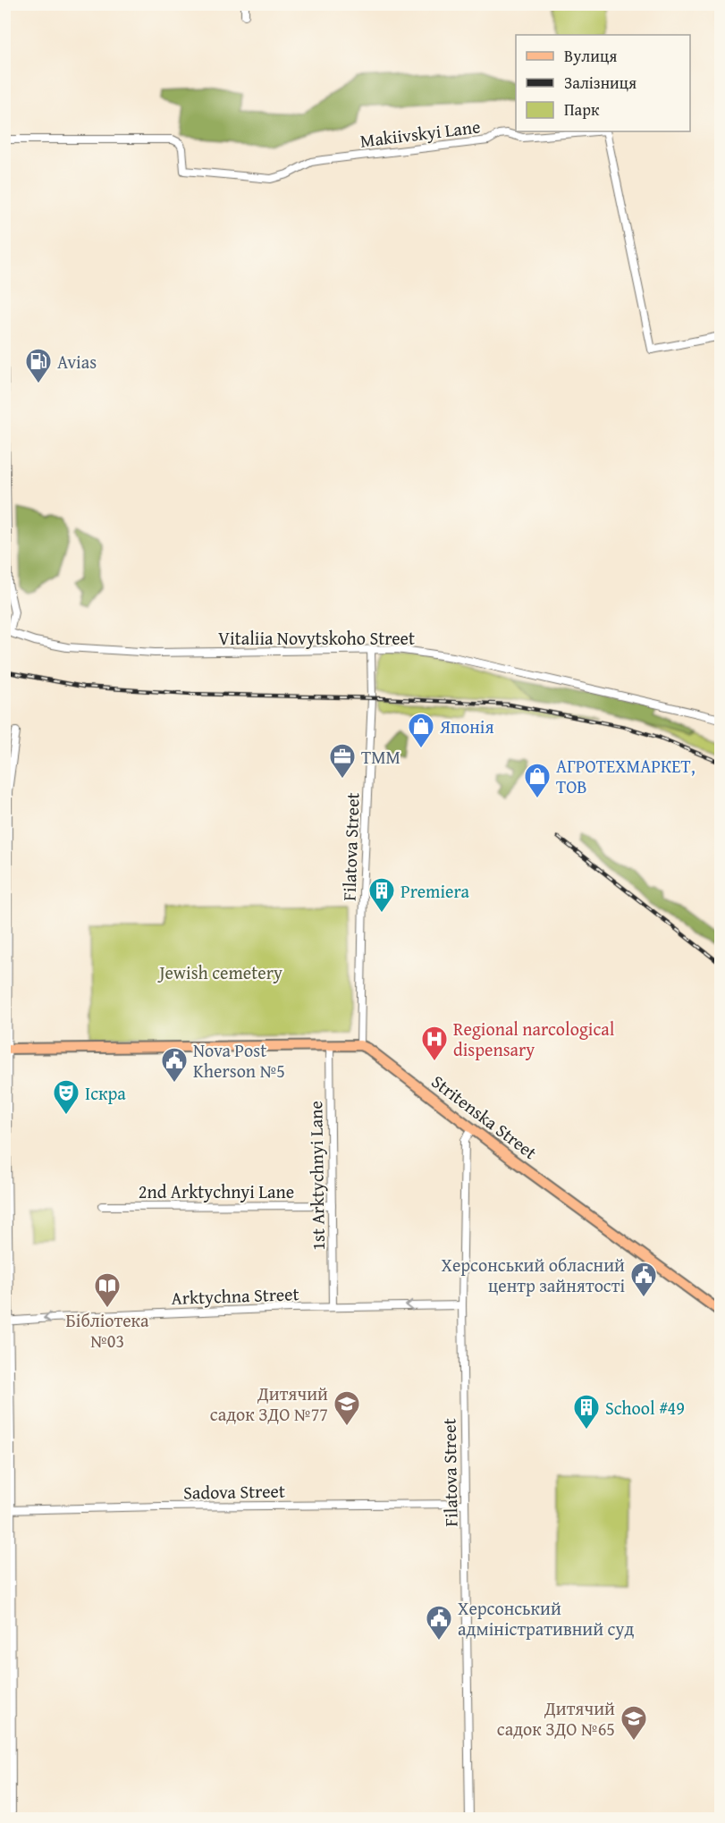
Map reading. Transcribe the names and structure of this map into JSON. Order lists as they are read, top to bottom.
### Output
{
  "streets": {
    "main road": ["Stritenska Street"],
    "street": [
      "Makiivskyi Lane",
      "Vitaliia Novytskoho Street",
      "Filatova Street",
      "1st Arktychnyi Lane",
      "2nd Arktychnyi Lane",
      "Arktychna Street",
      "Sadova Street"
    ]
  },
  "crossings": [
    ["Vitaliia Novytskoho Street", "Filatova Street"],
    ["Filatova Street", "Stritenska Street"],
    ["Filatova Street", "Arktychna Street"],
    ["Filatova Street", "Sadova Street"],
    ["1st Arktychnyi Lane", "2nd Arktychnyi Lane"],
    ["1st Arktychnyi Lane", "Arktychna Street"]
  ],
  "one_way": ["Arktychna Street"],
  "parks": ["Jewish cemetery"],
  "places": {
    "fuel station": ["Avias"],
    "shop": ["Японія", "АГРОТЕХМАРКЕТ, ТОВ"],
    "office": ["TMM"],
    "building": ["Premiera", "School #49"],
    "hospital": ["Regional narcological dispensary"],
    "public building": ["Nova Post Kherson №5", "Херсонський обласний центр зайнятості", "Херсонський адміністративний суд"],
    "theatre": ["Іскра"],
    "library": ["Бібліотека №03"],
    "school or university": ["Дитячий садок ЗДО №77", "Дитячий садок ЗДО №65"]
  },
  "legend": ["Вулиця", "Залізниця", "Парк"]
}
